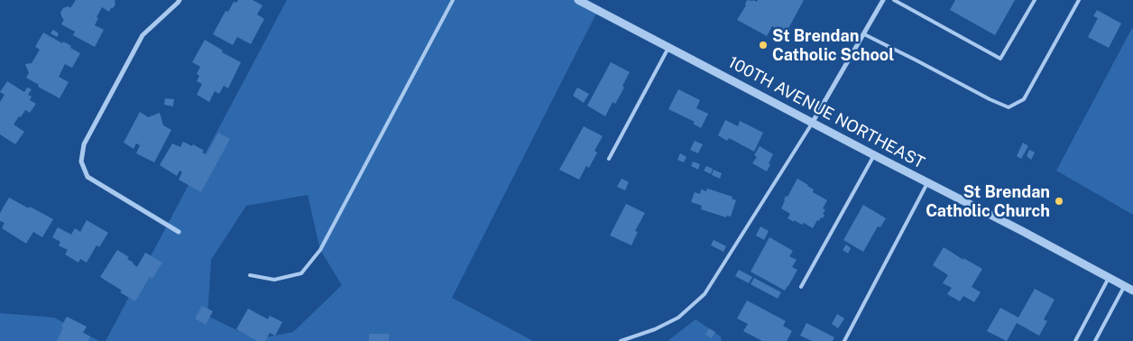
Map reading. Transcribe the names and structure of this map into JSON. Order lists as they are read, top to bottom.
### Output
{
  "streets": {
    "street": ["100TH AVENUE NORTHEAST"]
  },
  "places": ["St Brendan Catholic School", "St Brendan Catholic Church"]
}
